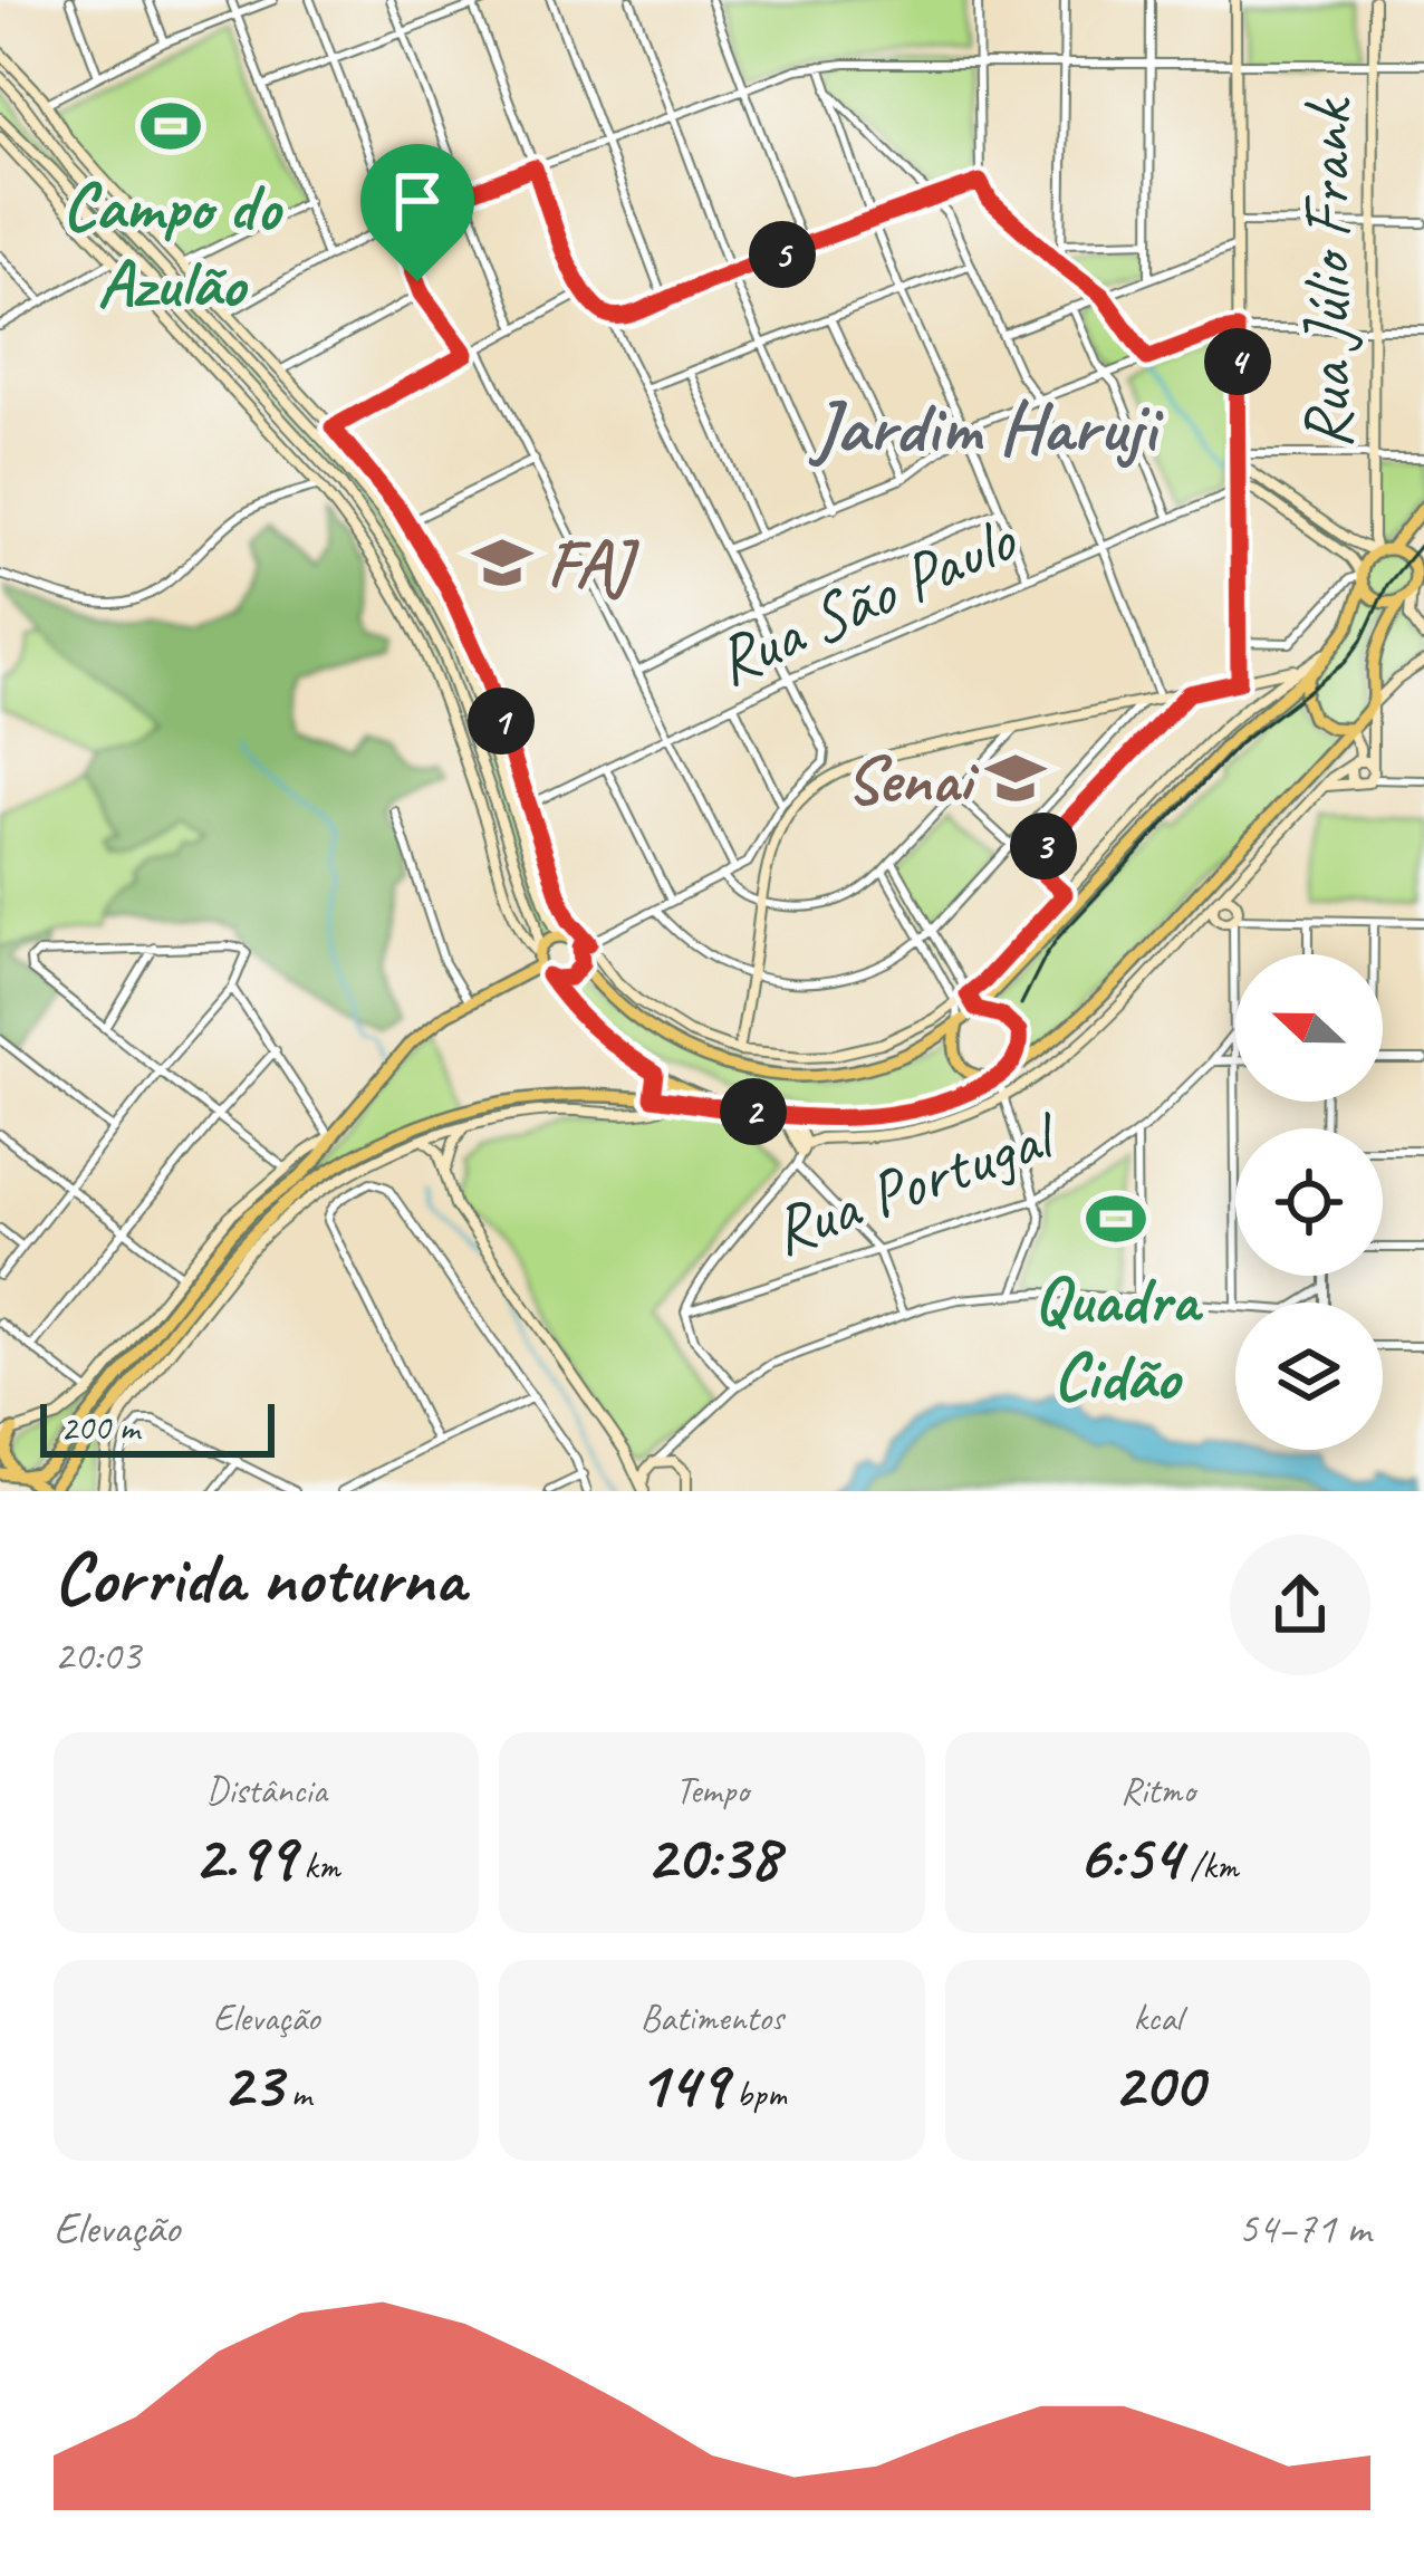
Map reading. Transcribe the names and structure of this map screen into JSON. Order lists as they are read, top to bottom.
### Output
{
  "streets": {
    "street": ["Rua Júlio Frank", "Rua São Paulo", "Rua Portugal"]
  },
  "districts": ["Jardim Haruji"],
  "places": {
    "sports": ["Campo do Azulão", "Quadra Cidão"],
    "school or university": ["FAJ", "Senai"]
  },
  "scale_bar": "200 m",
  "north": "left",
  "page": {
    "pins": [
      "5",
      "4",
      "1",
      "3",
      "2"
    ],
    "scale": "200 m",
    "heading": ["Corrida noturna", "20:03"],
    "stats": [
      ["Distância", "2.99 km"],
      ["Tempo", "20:38"],
      ["Ritmo", "6:54 /km"],
      ["Elevação", "23 m"],
      ["Batimentos", "149 bpm"],
      ["kcal", "200"]
    ],
    "chart": ["Elevação", "54–71 m"]
  }
}
